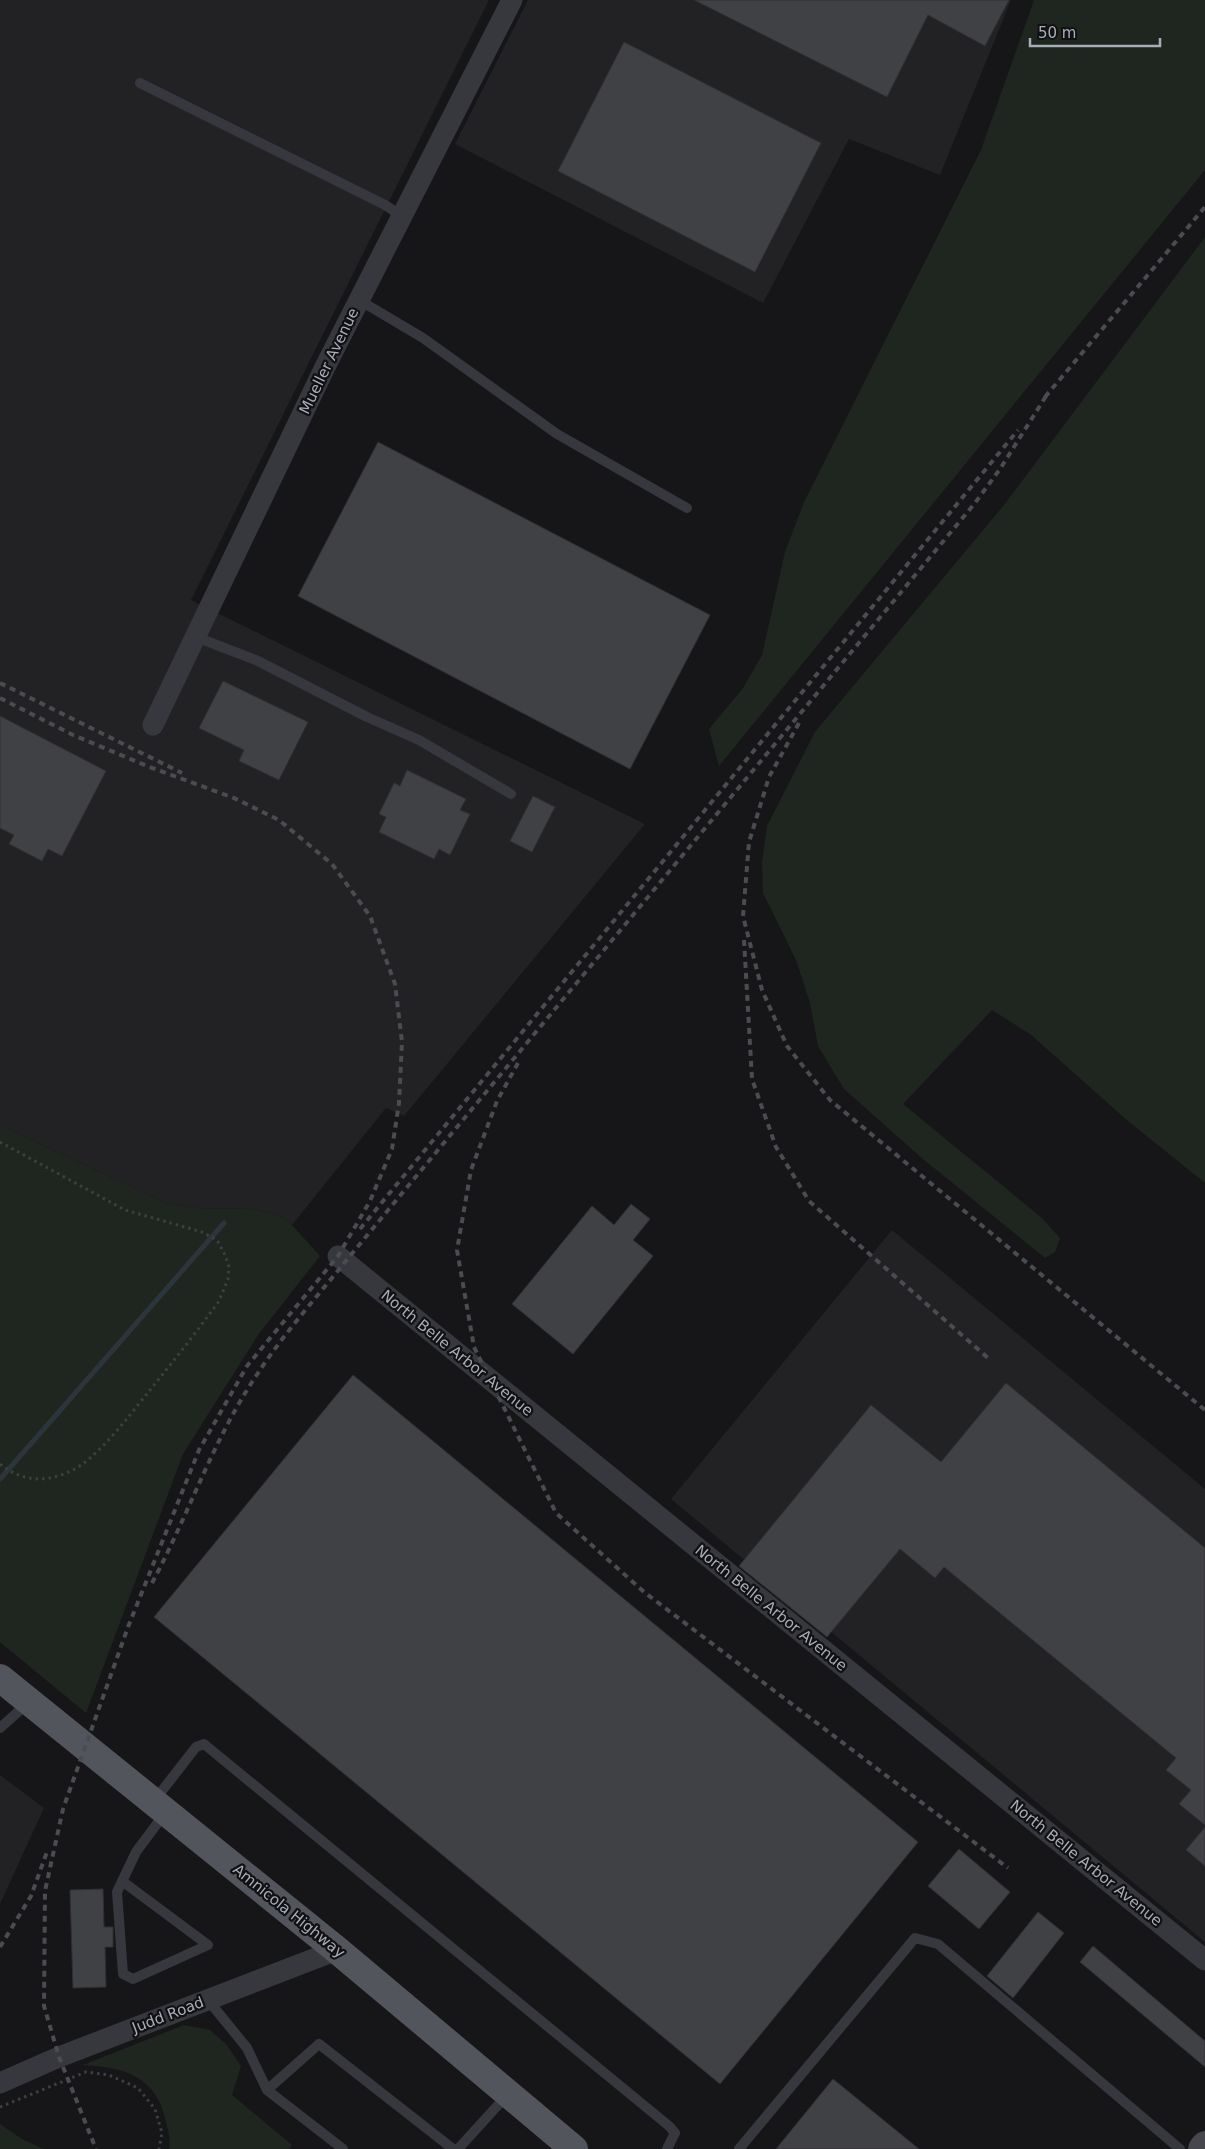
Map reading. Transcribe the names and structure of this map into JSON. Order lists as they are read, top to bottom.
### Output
{
  "streets": {
    "main road": ["Amnicola Highway"],
    "street": ["Mueller Avenue", "North Belle Arbor Avenue", "Judd Road"]
  },
  "crossings": [
    ["Amnicola Highway", "Judd Road"]
  ],
  "scale_bar": "50 m"
}
